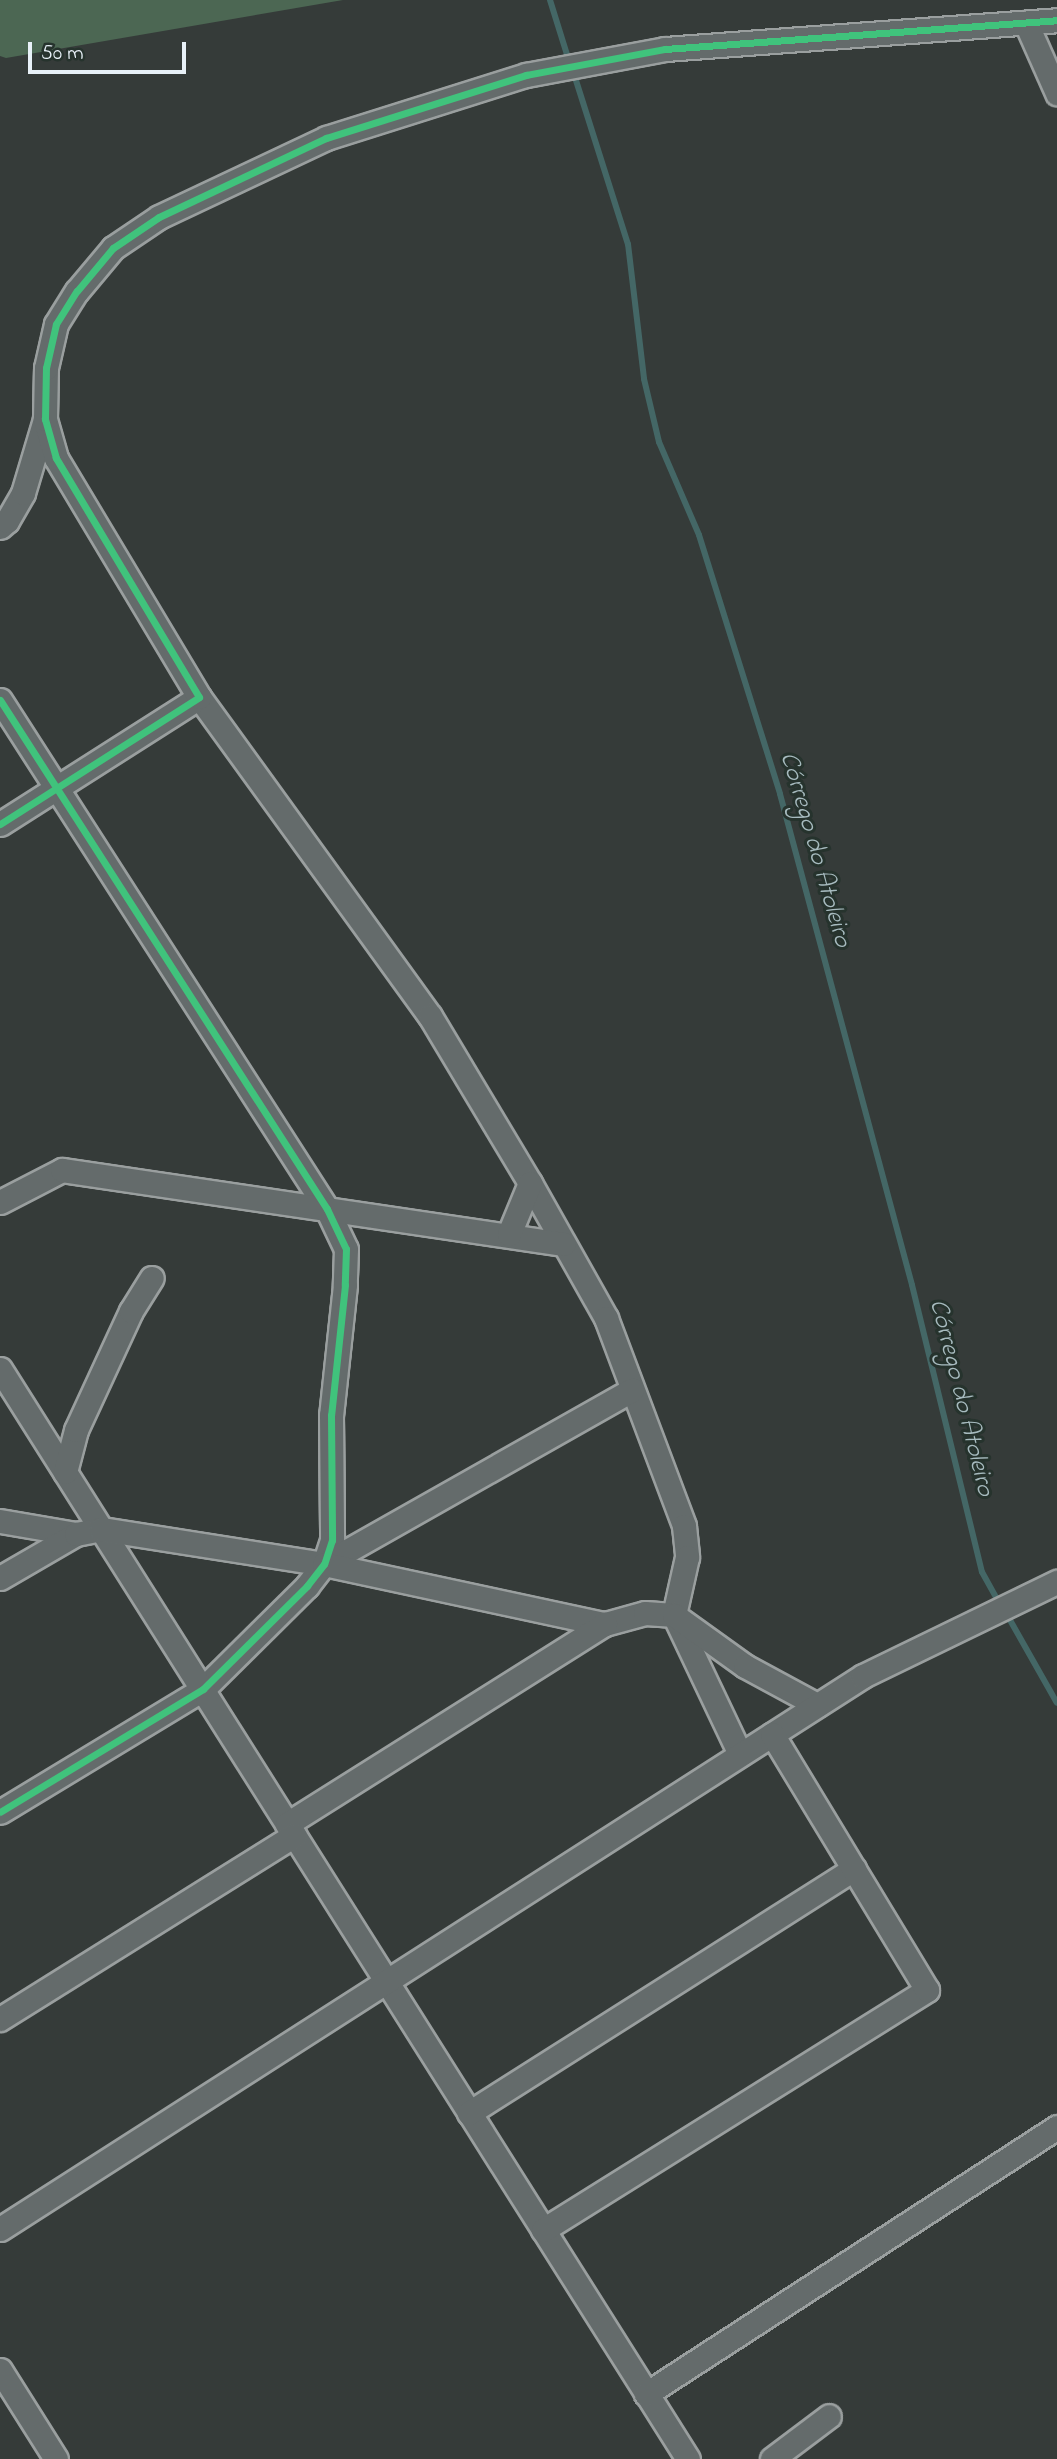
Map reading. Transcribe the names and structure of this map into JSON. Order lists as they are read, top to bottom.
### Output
{
  "water": ["Córrego do Atoleiro"],
  "scale_bar": "50 m"
}
